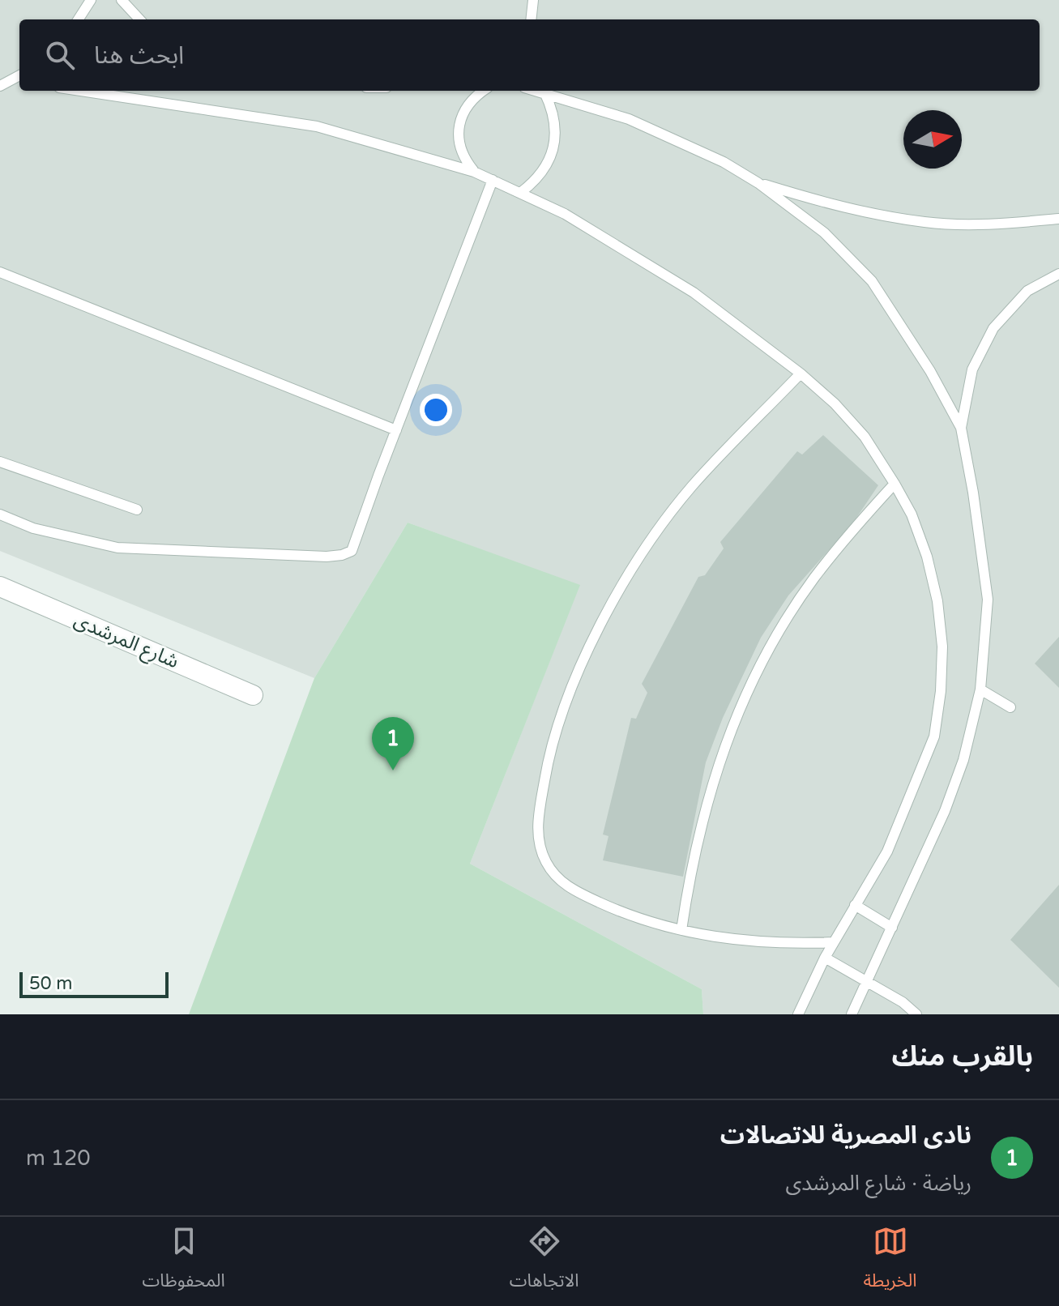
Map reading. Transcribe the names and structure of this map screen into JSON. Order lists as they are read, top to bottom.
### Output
{
  "streets": {
    "street": ["شارع المرشدى"]
  },
  "scale_bar": "50 m",
  "north": "right",
  "page": {
    "search": "ابحث هنا",
    "pins": "1",
    "scale": "50 m",
    "heading": "بالقرب منك",
    "list": [
      {
        "mark": "1",
        "name": "نادى المصرية للاتصالات",
        "note": "رياضة · شارع المرشدى",
        "value": "120 m"
      }
    ],
    "nav": ["الخريطة", "الاتجاهات", "المحفوظات"]
  }
}
